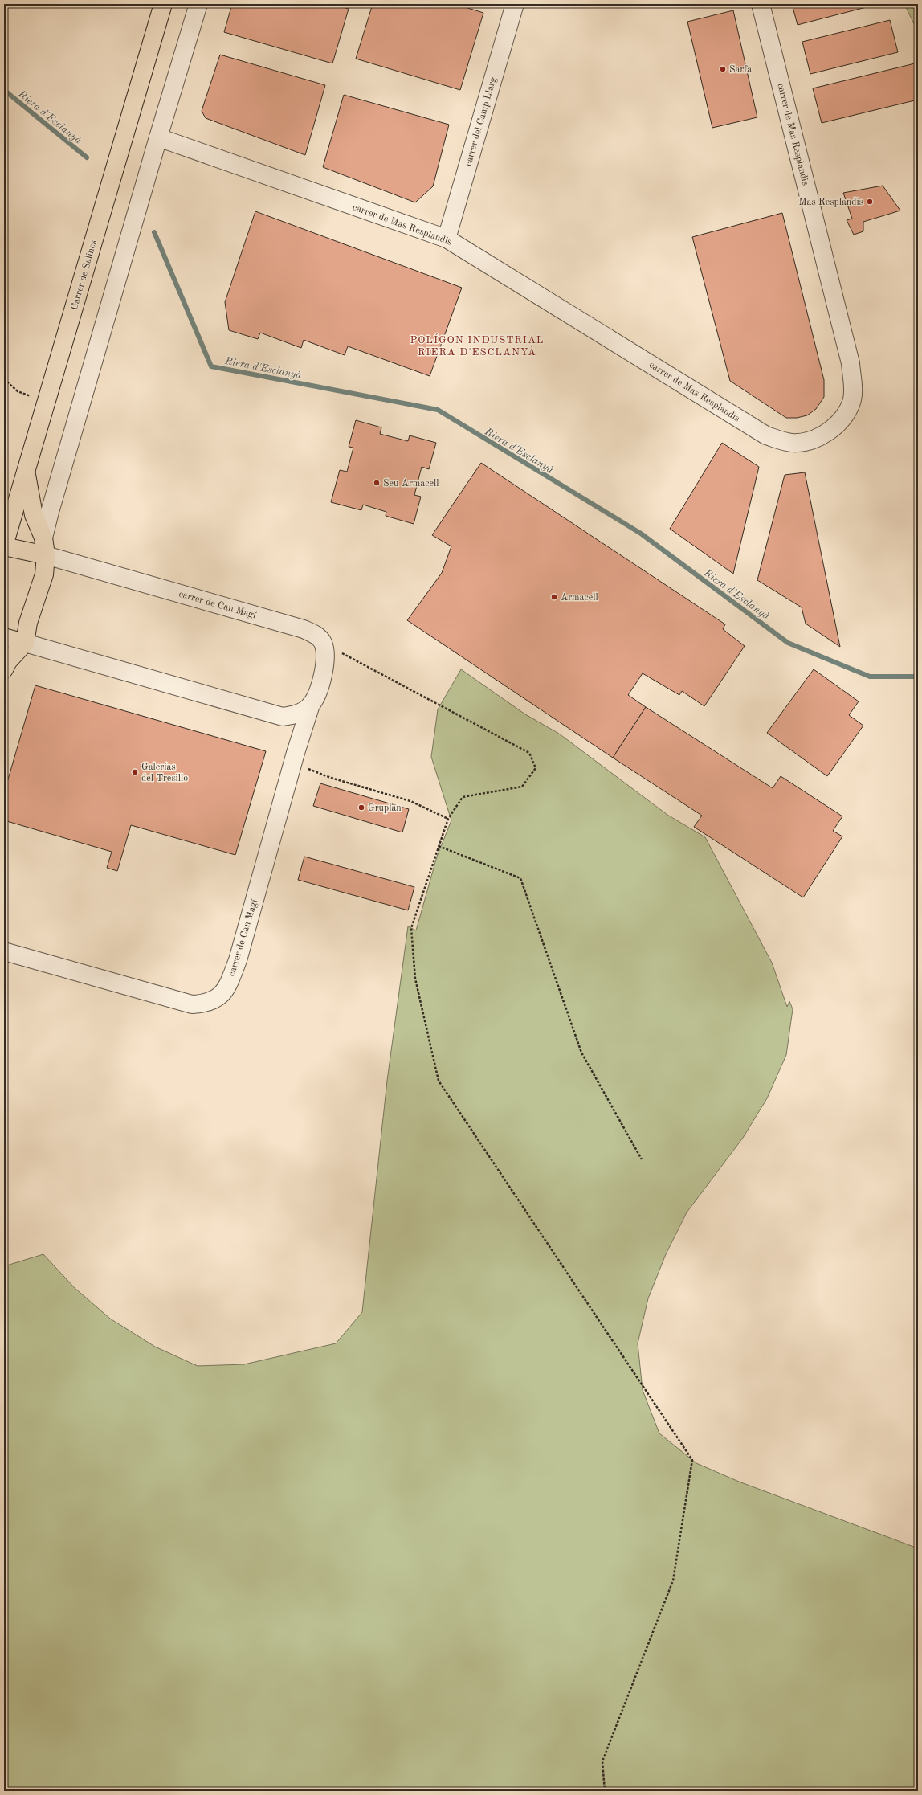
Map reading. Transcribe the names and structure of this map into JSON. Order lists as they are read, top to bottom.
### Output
{
  "streets": {
    "main road": ["Carrer de Salincs"],
    "street": ["carrer del Camp Llarg", "carrer de Mas Resplandis", "carrer de Can Magí"]
  },
  "crossings": [
    ["carrer del Camp Llarg", "carrer de Mas Resplandis"]
  ],
  "districts": ["POLÍGON INDUSTRIAL RIERA D'ESCLANYÀ"],
  "water": ["Riera d'Esclanyà"],
  "places": [
    "Sarfa",
    "Mas Resplandis",
    "Seu Armacell",
    "Armacell",
    "Galerías del Tresillo",
    "Gruplan"
  ]
}
